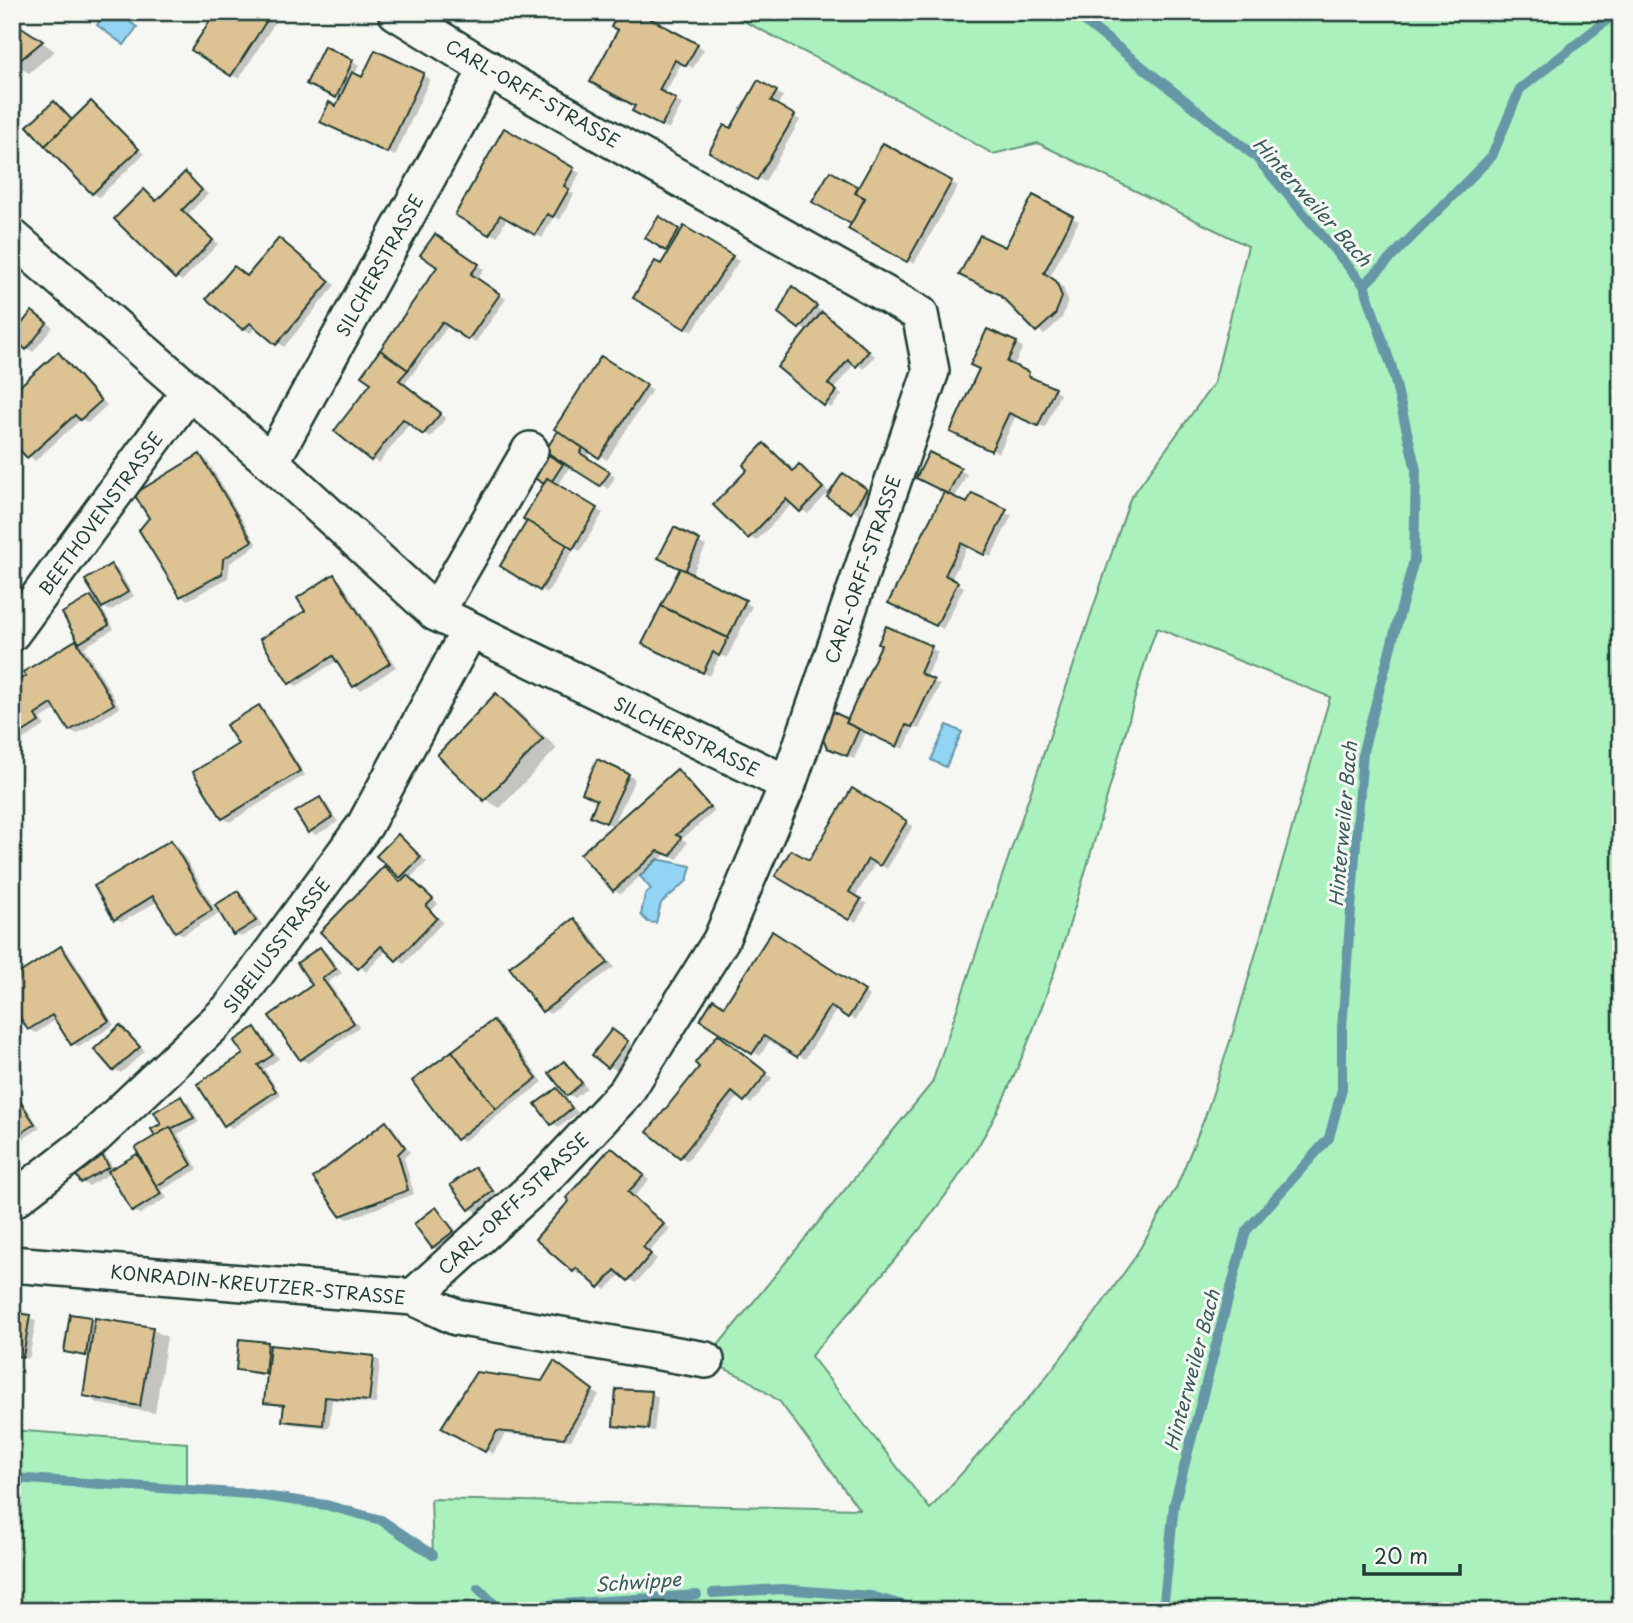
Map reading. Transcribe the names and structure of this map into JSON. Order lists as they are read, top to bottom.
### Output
{
  "streets": {
    "street": [
      "CARL-ORFF-STRASSE",
      "SILCHERSTRASSE",
      "BEETHOVENSTRASSE",
      "SIBELIUSSTRASSE",
      "KONRADIN-KREUTZER-STRASSE"
    ]
  },
  "crossings": [
    ["CARL-ORFF-STRASSE", "SILCHERSTRASSE"],
    ["CARL-ORFF-STRASSE", "KONRADIN-KREUTZER-STRASSE"],
    ["SILCHERSTRASSE", "BEETHOVENSTRASSE"],
    ["SILCHERSTRASSE", "SIBELIUSSTRASSE"]
  ],
  "water": ["Hinterweiler Bach", "Schwippe"],
  "scale_bar": "20 m"
}
